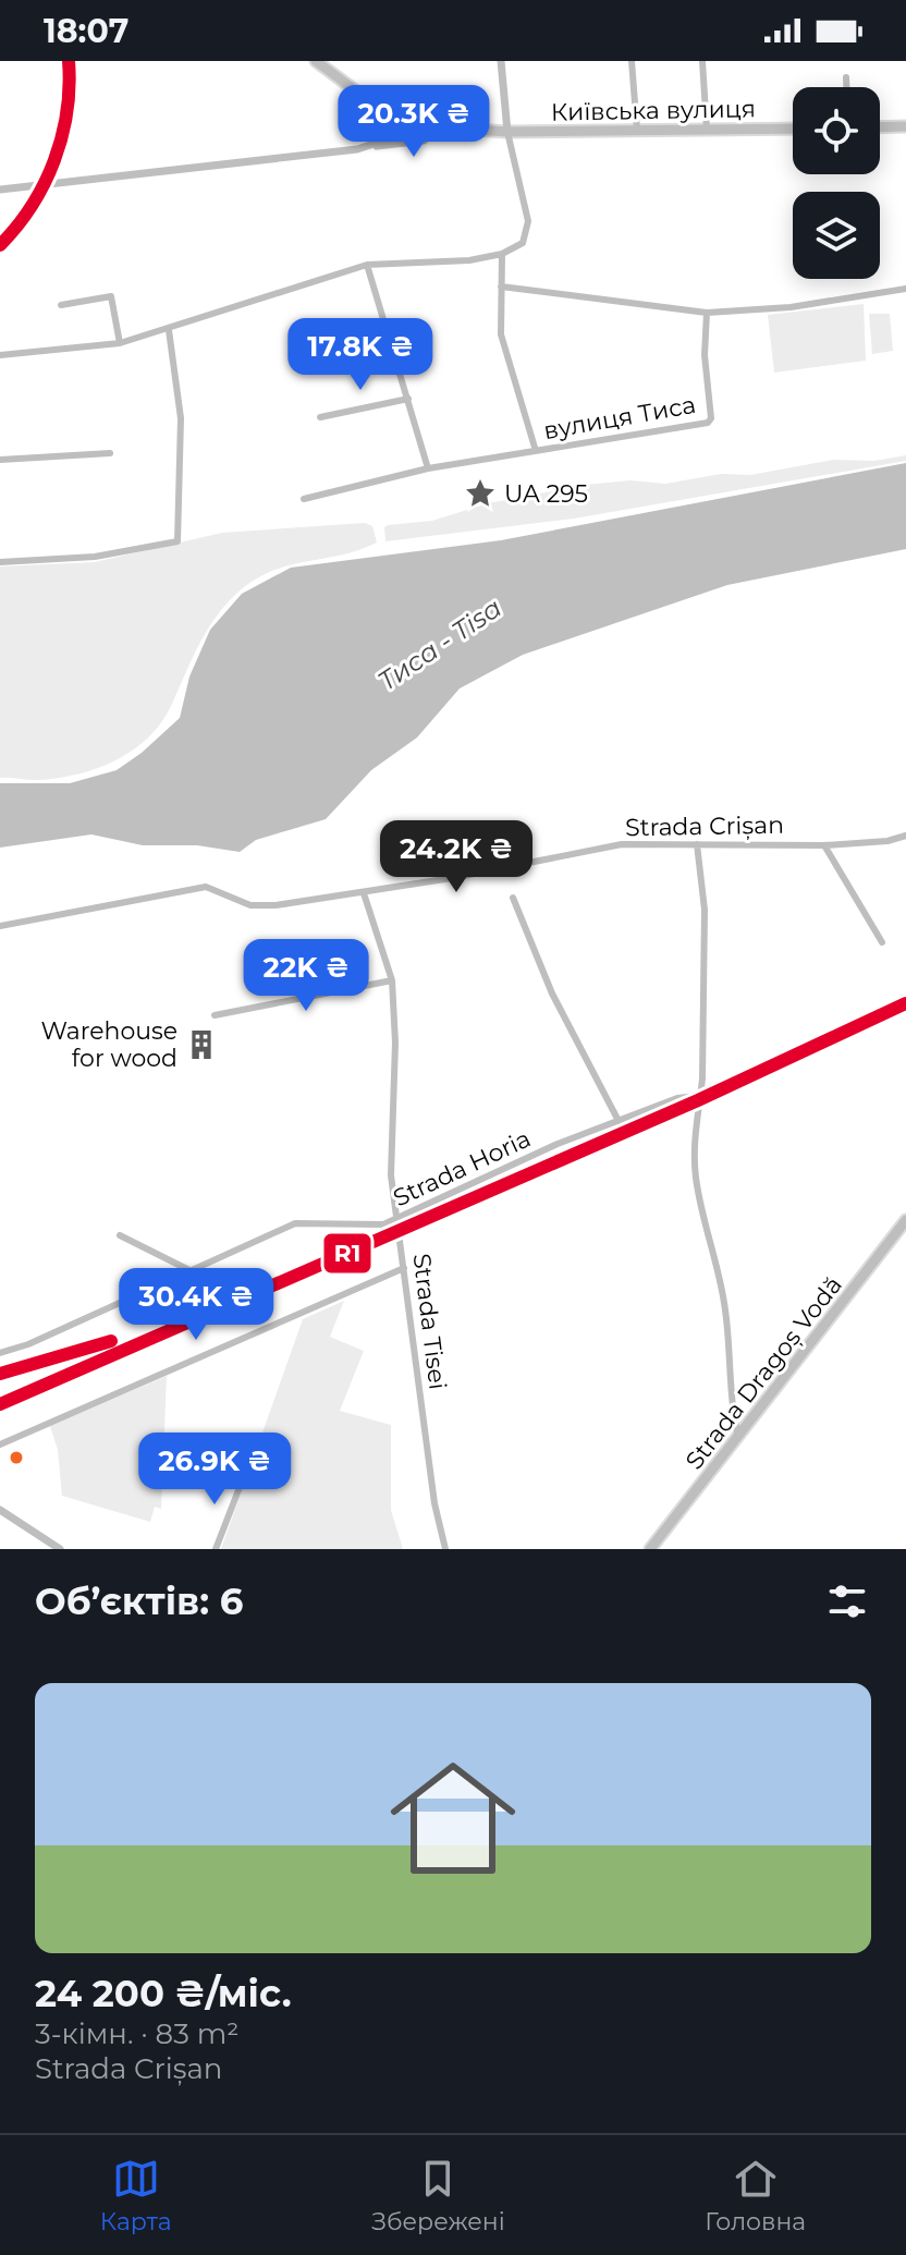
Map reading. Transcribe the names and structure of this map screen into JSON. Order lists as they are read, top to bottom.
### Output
{
  "streets": {
    "main road": ["Київська вулиця", "Strada Dragoș Vodă"],
    "street": [
      "вулиця Тиса",
      "Strada Crișan",
      "Strada Horia",
      "Strada Tisei"
    ]
  },
  "crossings": [
    ["Strada Crișan", "Strada Tisei"],
    ["Strada Horia", "Strada Tisei"]
  ],
  "water": ["Тиса - Tisa"],
  "places": {
    "place": ["UA 295"],
    "building": ["Warehouse for wood"]
  },
  "lines": ["transit line R1"],
  "page": {
    "status": "18:07",
    "price": [
      "20.3K ₴",
      "17.8K ₴",
      "24.2K ₴",
      "22K ₴",
      "30.4K ₴",
      "26.9K ₴"
    ],
    "heading": "Об’єктів: 6",
    "list": [
      {
        "name": "24 200 ₴/міс.",
        "note": "3-кімн. · 83 m² · Strada Crișan"
      }
    ],
    "tabs": ["Карта", "Збережені", "Головна"]
  }
}
